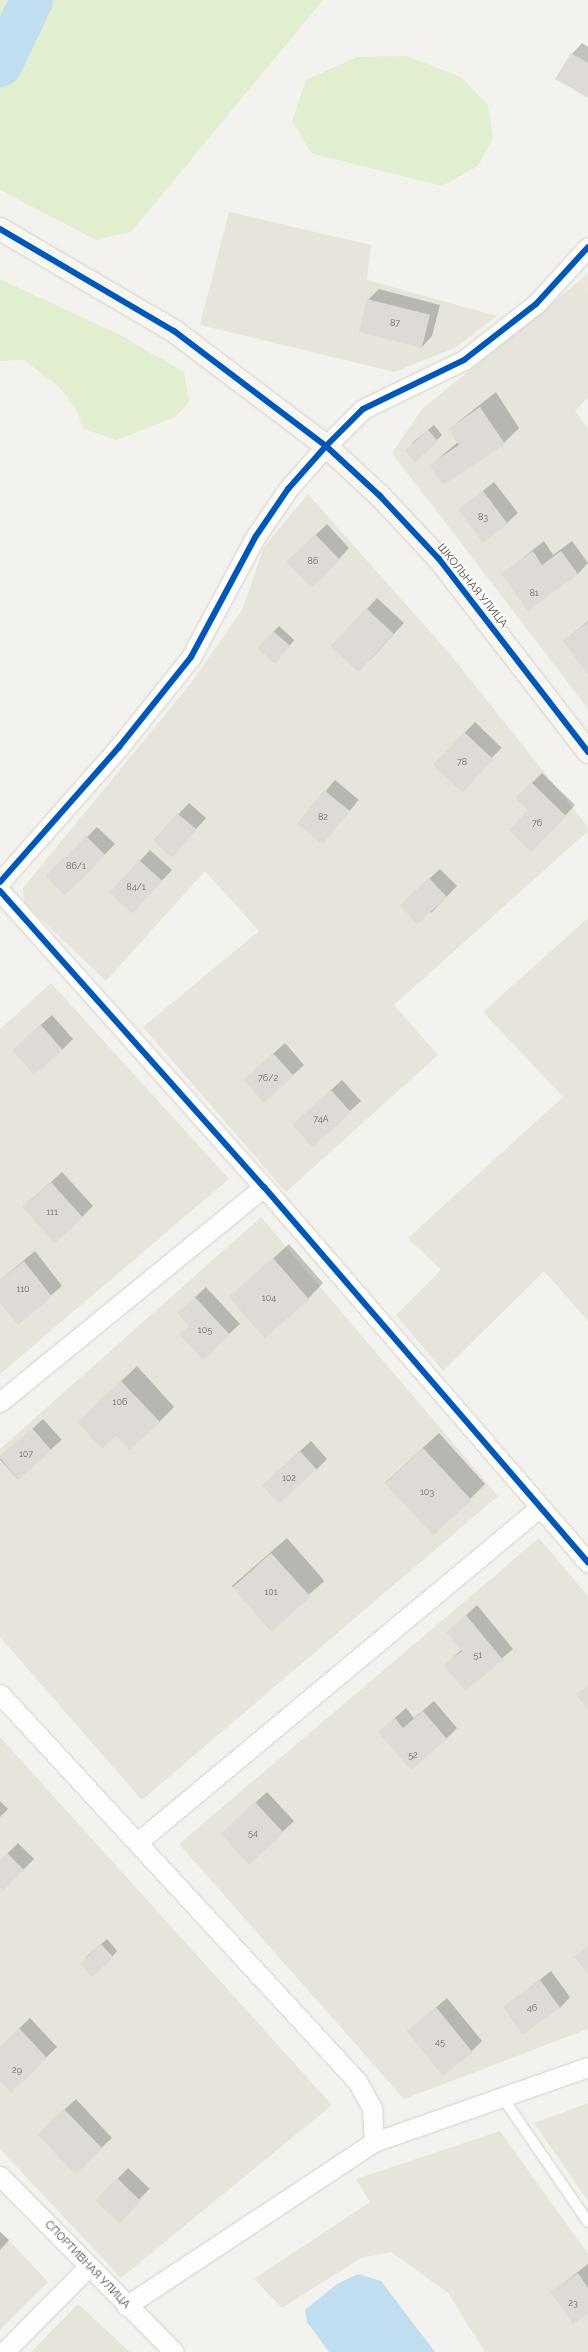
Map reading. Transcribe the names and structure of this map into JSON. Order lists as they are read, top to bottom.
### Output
{
  "streets": {
    "street": ["ШКОЛЬНАЯ УЛИЦА", "СПОРТИВНАЯ УЛИЦА"]
  },
  "house_numbers": [
    "87",
    "83",
    "86",
    "81",
    "78",
    "82",
    "76",
    "86/1",
    "84/1",
    "76/2",
    "74А",
    "111",
    "110",
    "104",
    "105",
    "106",
    "107",
    "102",
    "103",
    "101",
    "51",
    "52",
    "54",
    "46",
    "45",
    "29",
    "23"
  ]
}
